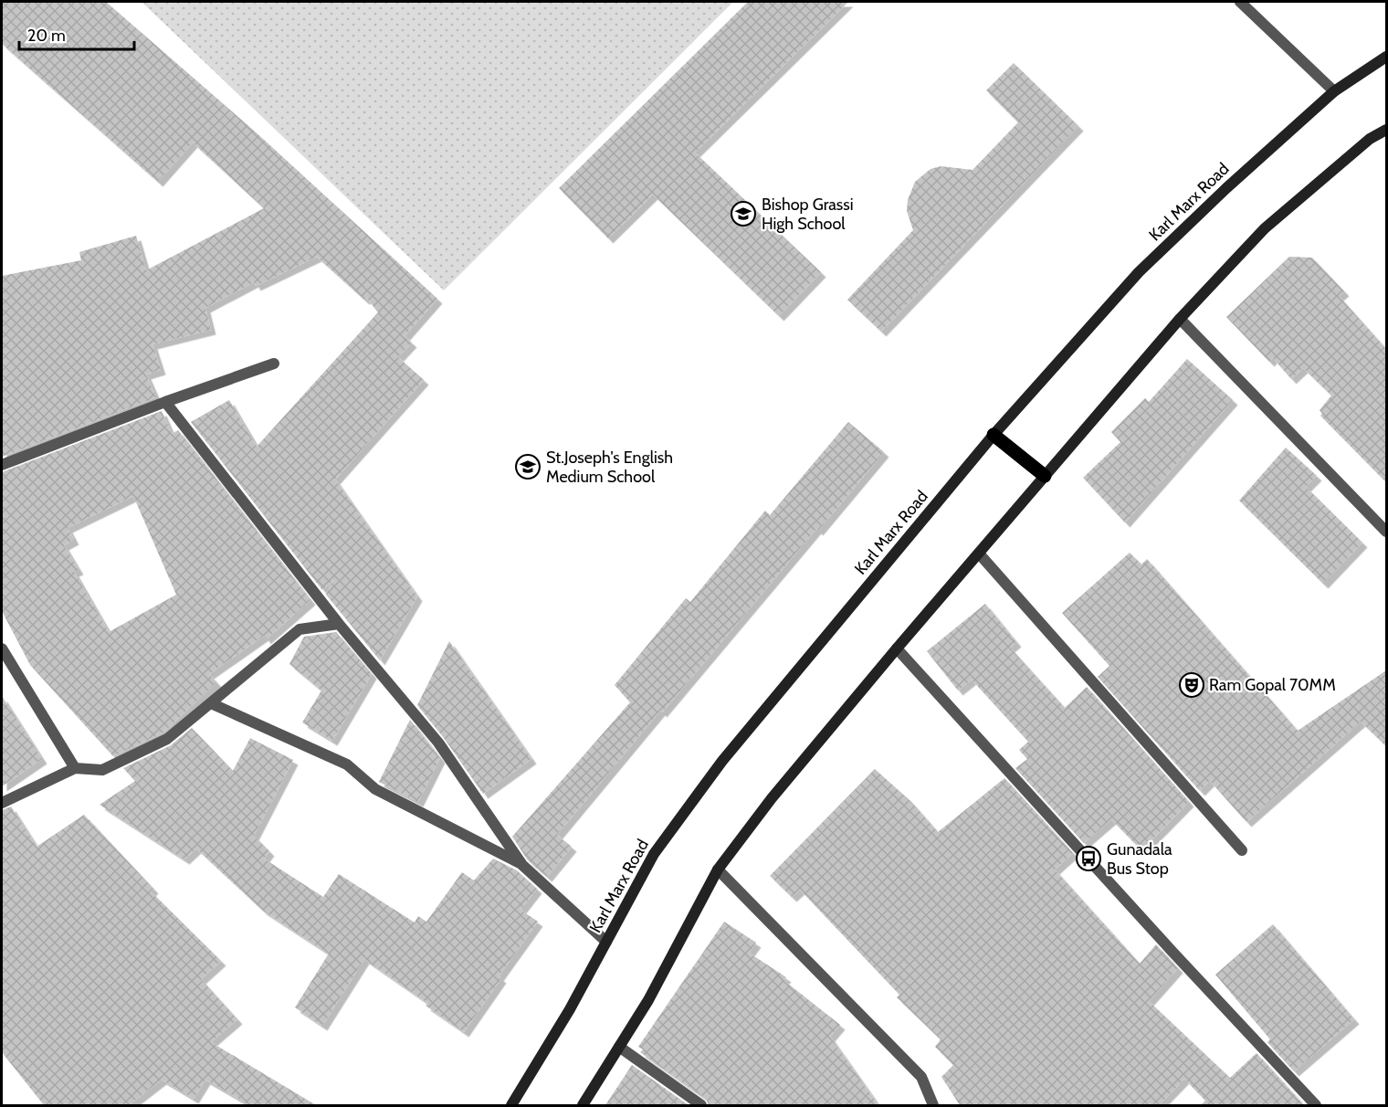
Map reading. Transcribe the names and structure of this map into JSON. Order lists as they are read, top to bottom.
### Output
{
  "streets": {
    "main road": ["Karl Marx Road"]
  },
  "places": {
    "school or university": ["Bishop Grassi High School", "St.Joseph's English Medium School"],
    "theatre": ["Ram Gopal 70MM"],
    "bus stop": ["Gunadala Bus Stop"]
  },
  "scale_bar": "20 m"
}
